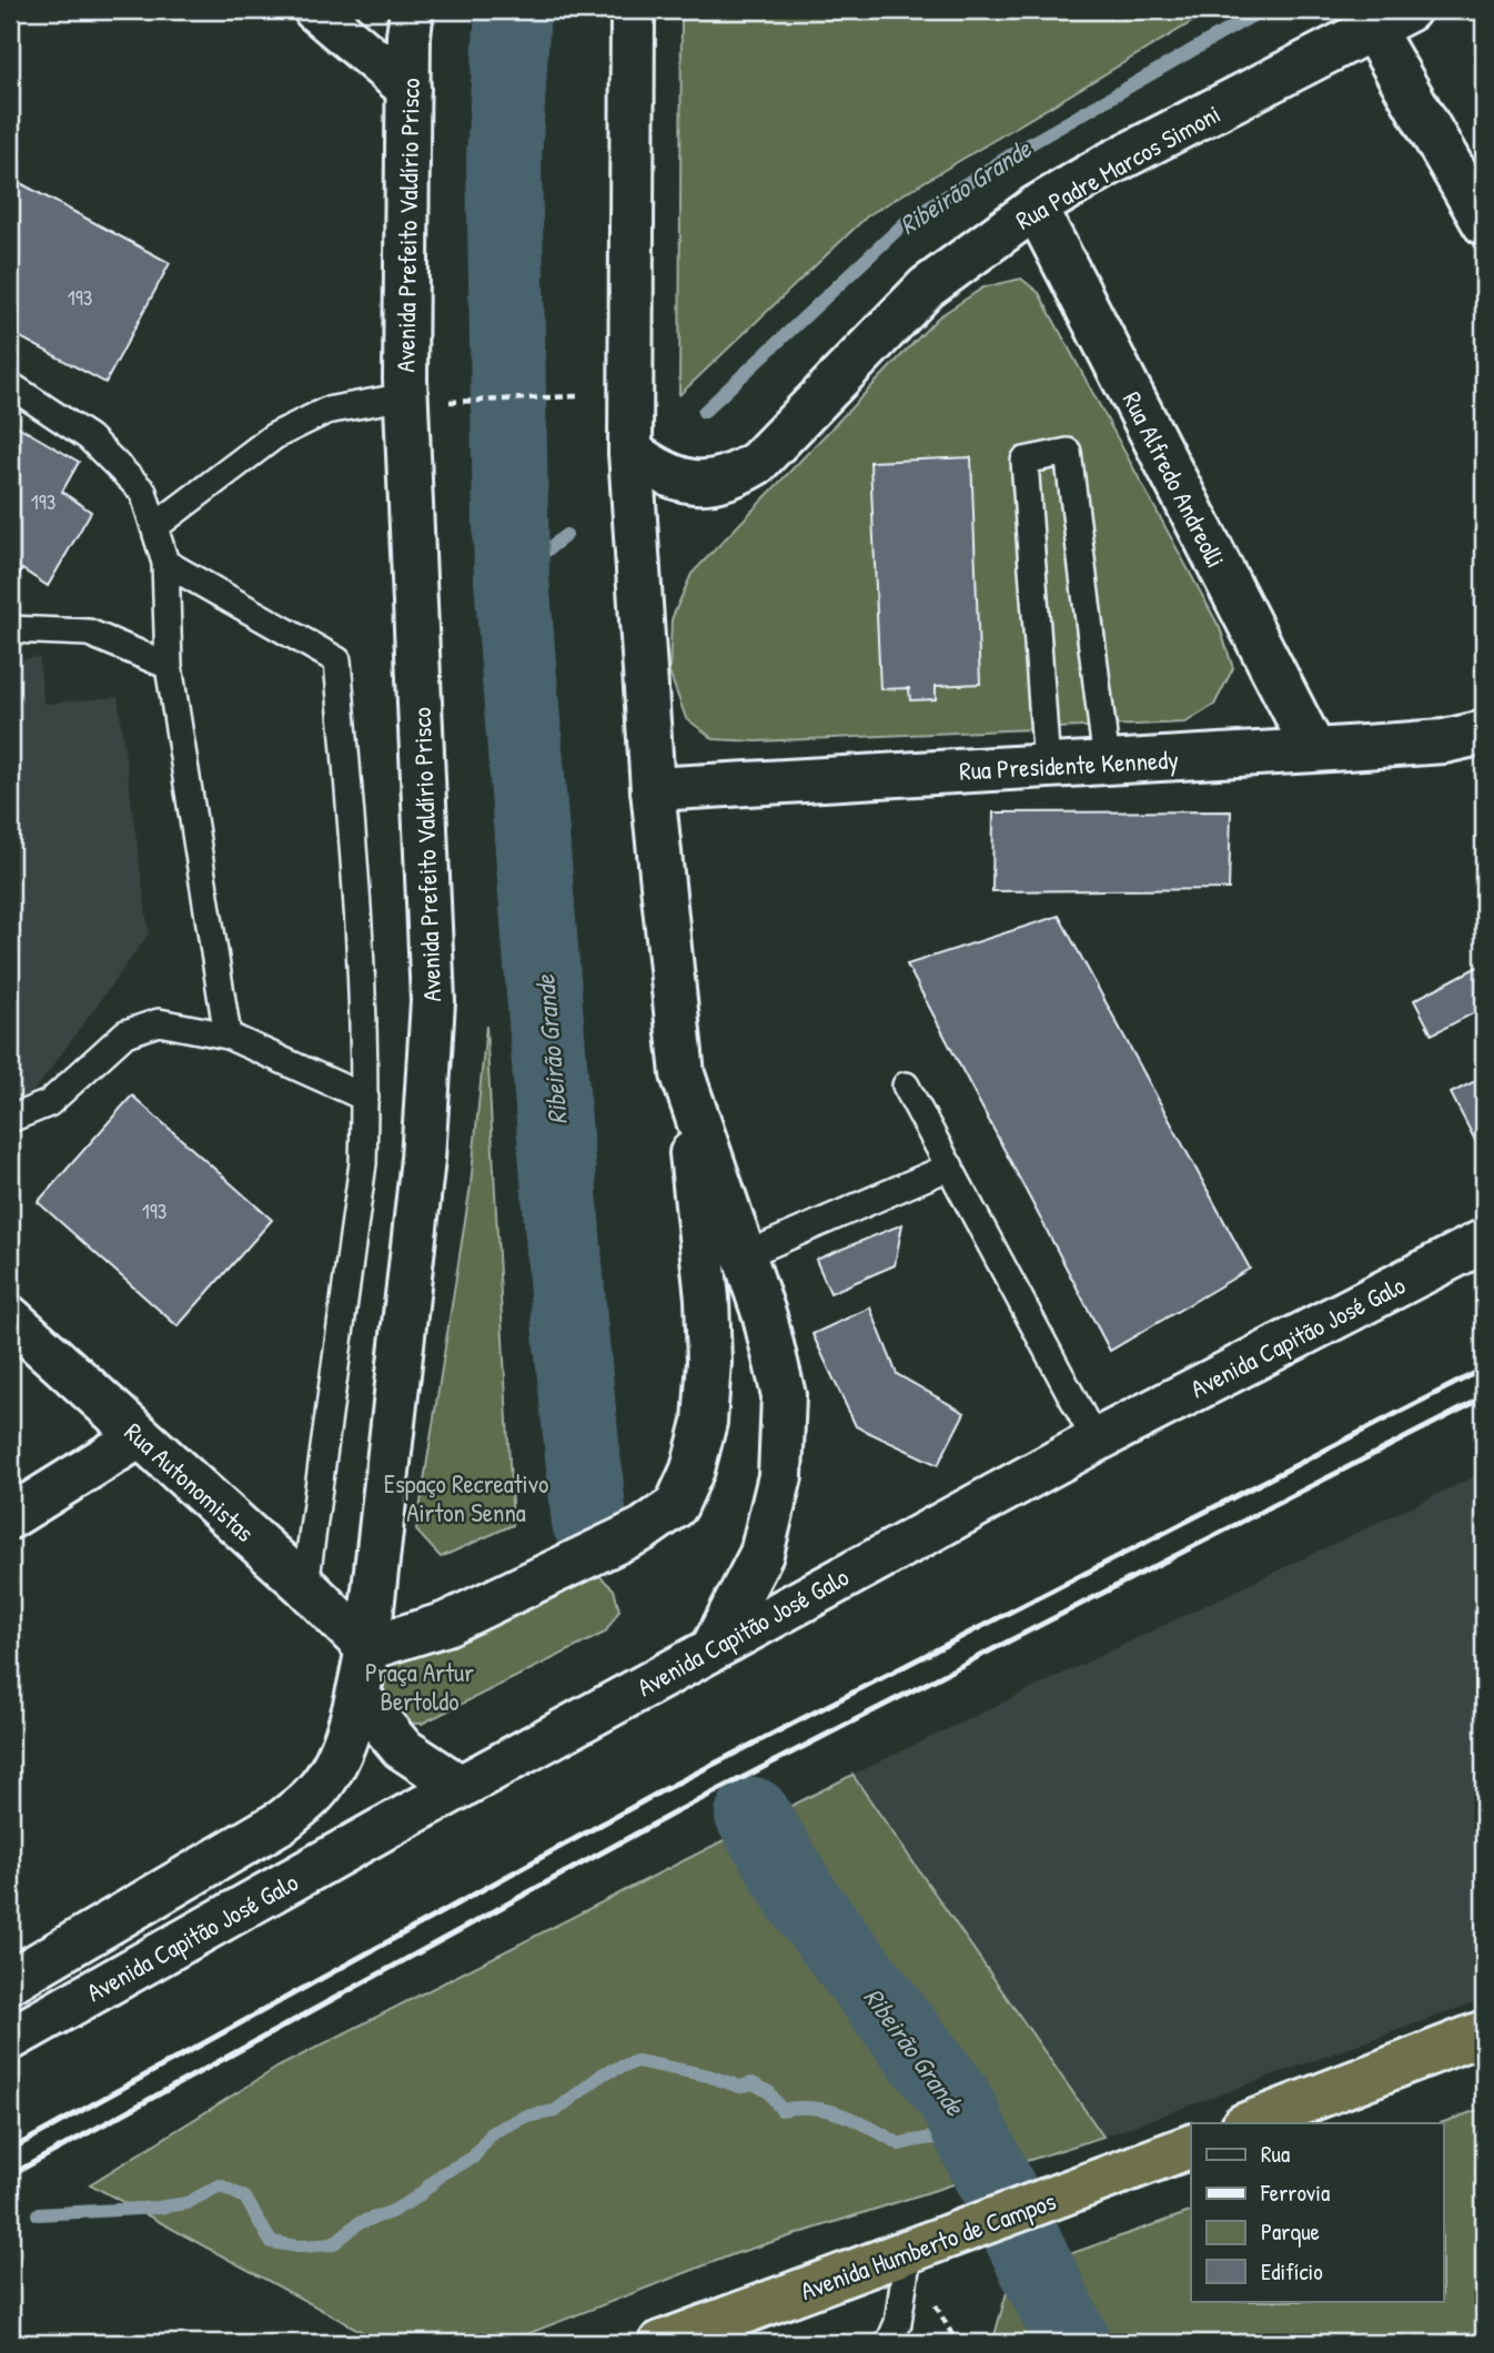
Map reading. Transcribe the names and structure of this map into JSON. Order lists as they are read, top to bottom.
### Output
{
  "streets": {
    "highway": ["Avenida Humberto de Campos"],
    "main road": [
      "Rua Padre Marcos Simoni",
      "Avenida Prefeito Valdírio Prisco",
      "Rua Alfredo Andreolli",
      "Rua Presidente Kennedy",
      "Avenida Capitão José Galo",
      "Rua Autonomistas"
    ]
  },
  "crossings": [
    ["Rua Padre Marcos Simoni", "Rua Alfredo Andreolli"],
    ["Avenida Prefeito Valdírio Prisco", "Avenida Capitão José Galo"],
    ["Avenida Prefeito Valdírio Prisco", "Rua Autonomistas"],
    ["Rua Alfredo Andreolli", "Rua Presidente Kennedy"]
  ],
  "water": ["Ribeirão Grande"],
  "parks": ["Espaço Recreativo Airton Senna", "Praça Artur Bertoldo"],
  "house_numbers": ["193", "193", "193"],
  "legend": [
    "Rua",
    "Ferrovia",
    "Parque",
    "Edifício"
  ]
}
